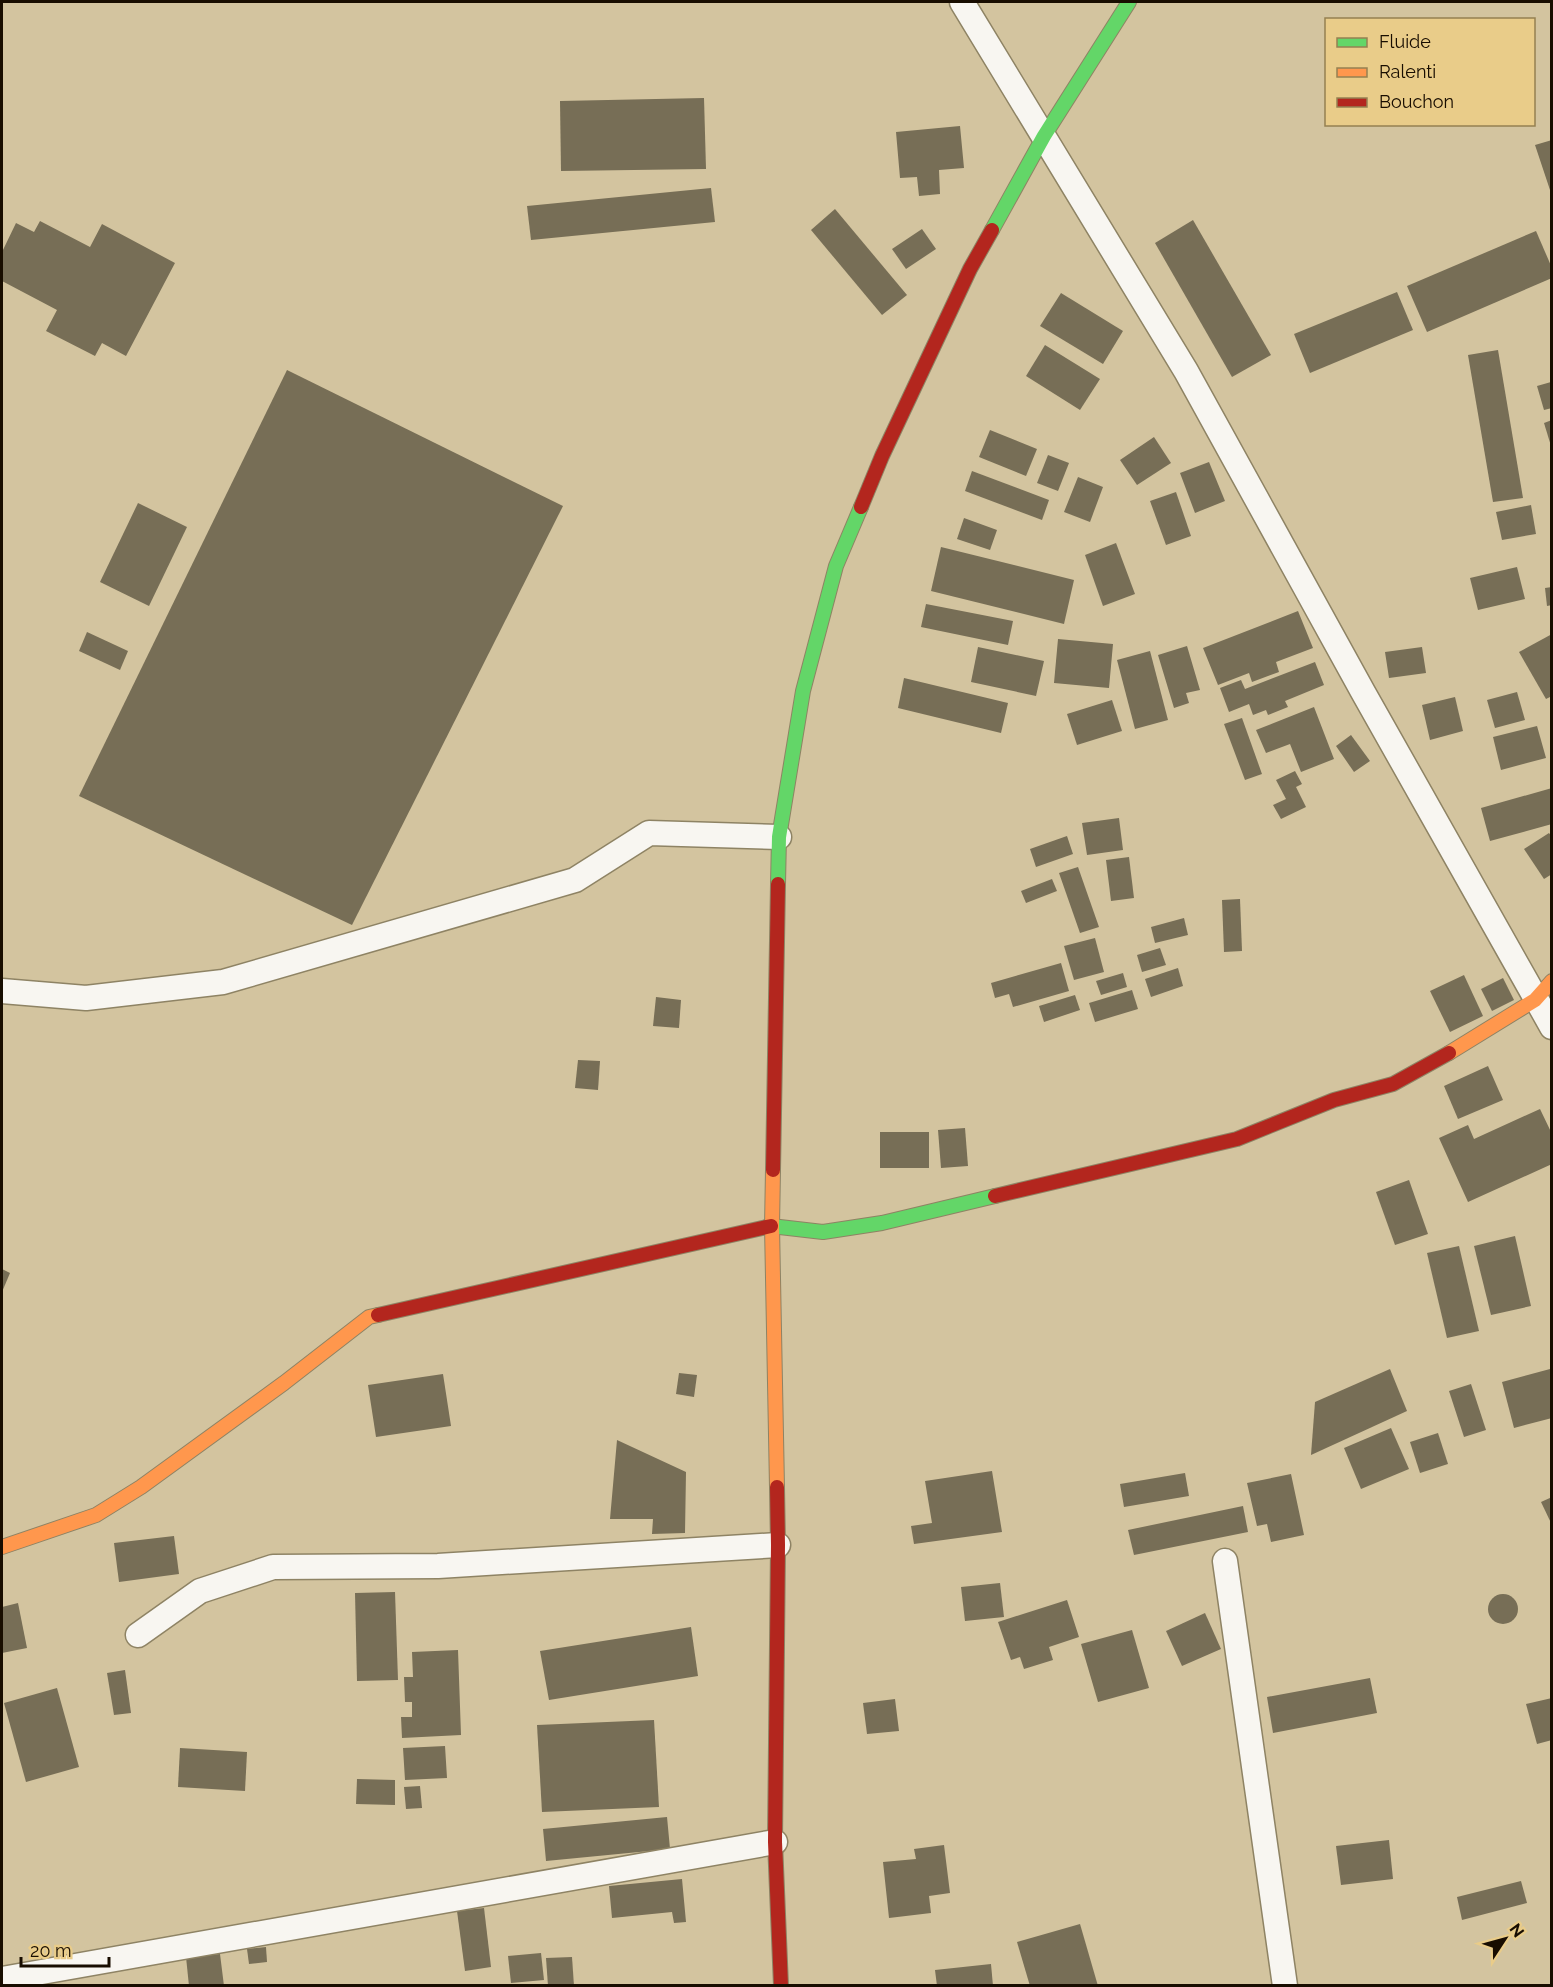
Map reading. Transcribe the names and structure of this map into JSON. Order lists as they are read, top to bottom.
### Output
{
  "legend": ["Fluide", "Ralenti", "Bouchon"],
  "scale_bar": "20 m",
  "north": "top right"
}
